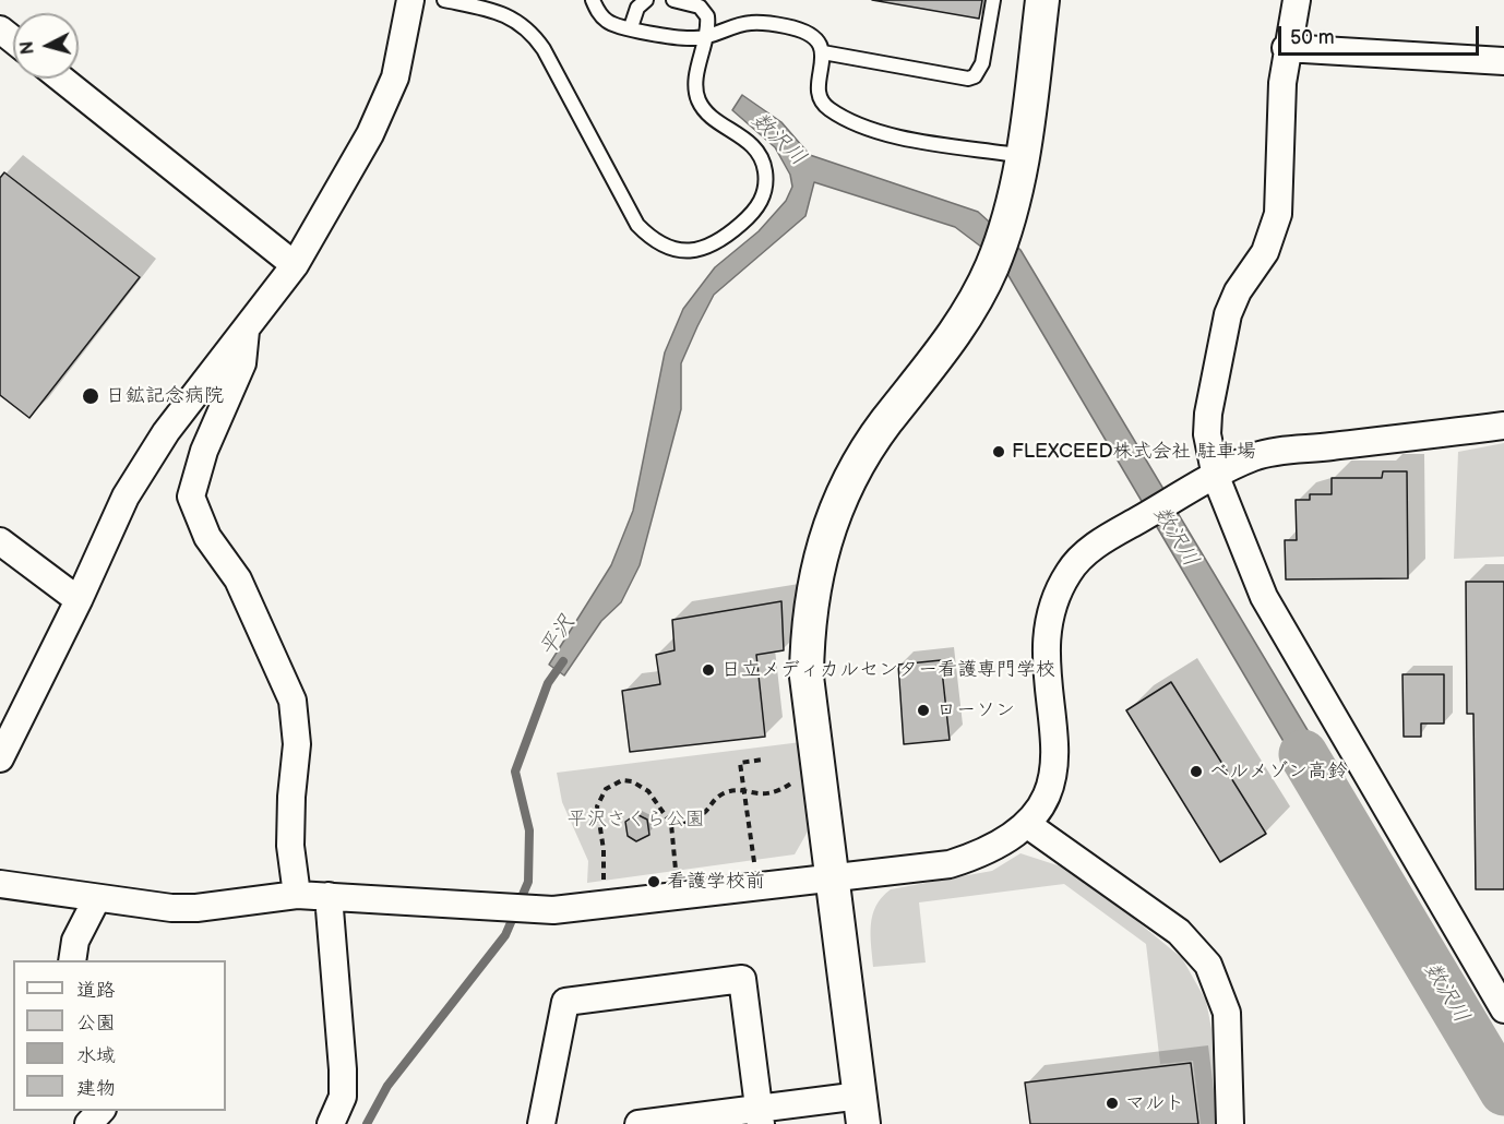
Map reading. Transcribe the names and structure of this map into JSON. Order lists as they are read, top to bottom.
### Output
{
  "water": ["数沢川", "平沢"],
  "parks": ["平沢さくら公園"],
  "places": [
    "日鉱記念病院",
    "FLEXCEED株式会社 駐車場",
    "日立メディカルセンター看護専門学校",
    "ローソン",
    "ベルメゾン高鈴",
    "看護学校前",
    "マルト"
  ],
  "legend": [
    "道路",
    "公園",
    "水域",
    "建物"
  ],
  "scale_bar": "50 m",
  "north": "left"
}
